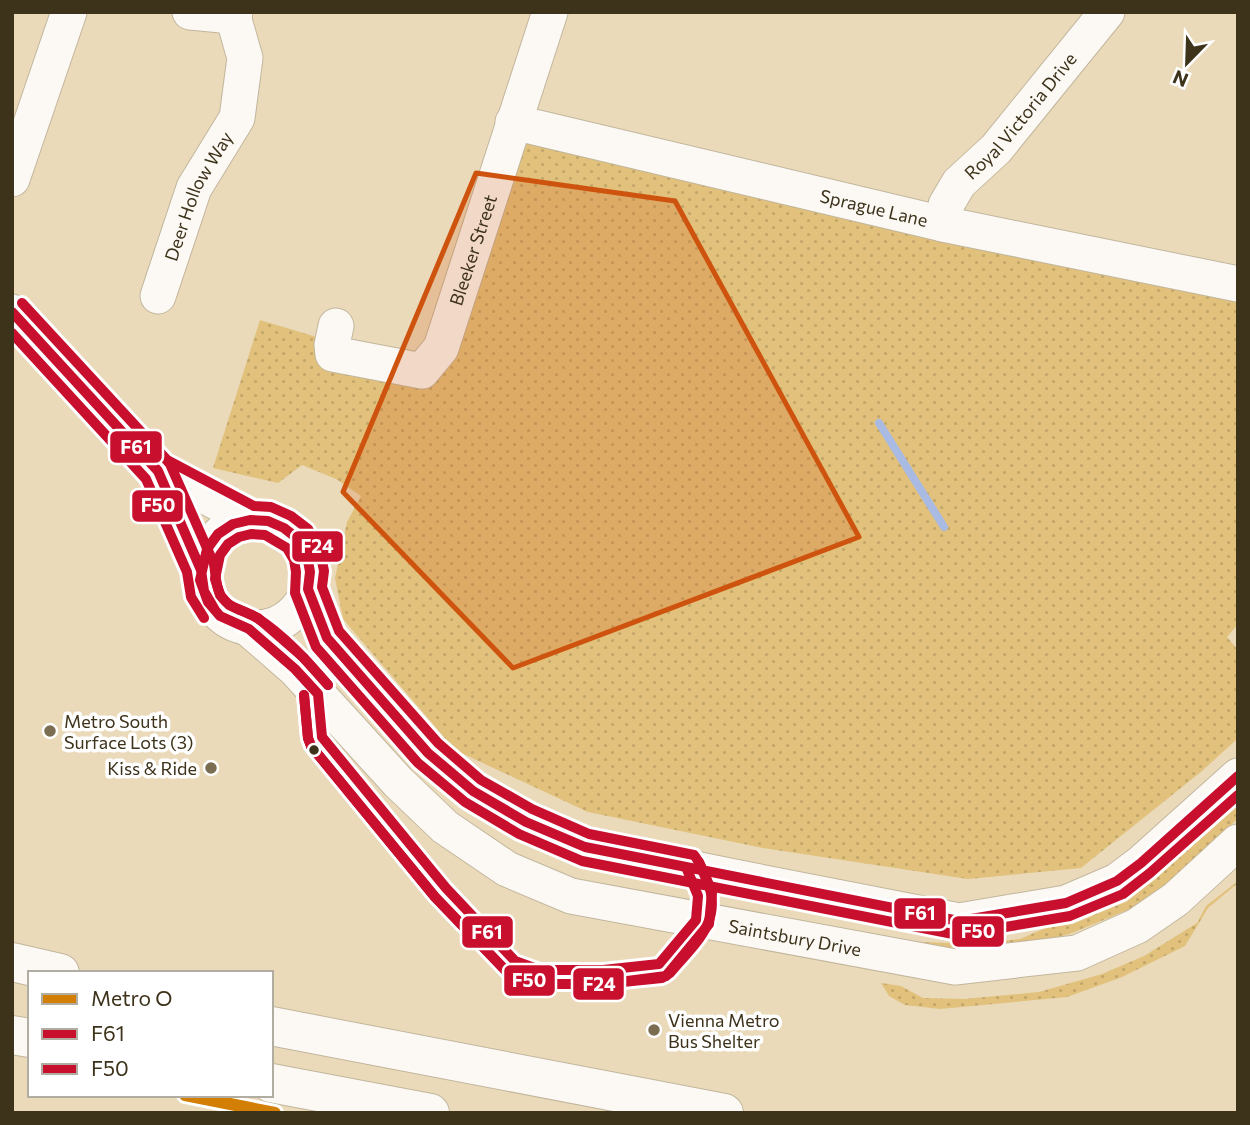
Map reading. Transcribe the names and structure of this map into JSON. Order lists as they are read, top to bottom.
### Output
{
  "streets": {
    "street": [
      "Royal Victoria Drive",
      "Deer Hollow Way",
      "Sprague Lane",
      "Bleeker Street",
      "Saintsbury Drive"
    ]
  },
  "crossings": [
    ["Royal Victoria Drive", "Sprague Lane"],
    ["Sprague Lane", "Bleeker Street"]
  ],
  "places": ["Metro South Surface Lots (3)", "Kiss & Ride", "Vienna Metro Bus Shelter"],
  "lines": [
    "transit line F24",
    "transit line F61",
    "transit line F50",
    "metro line O"
  ],
  "legend": ["Metro O", "F61", "F50"],
  "north": "bottom left"
}
